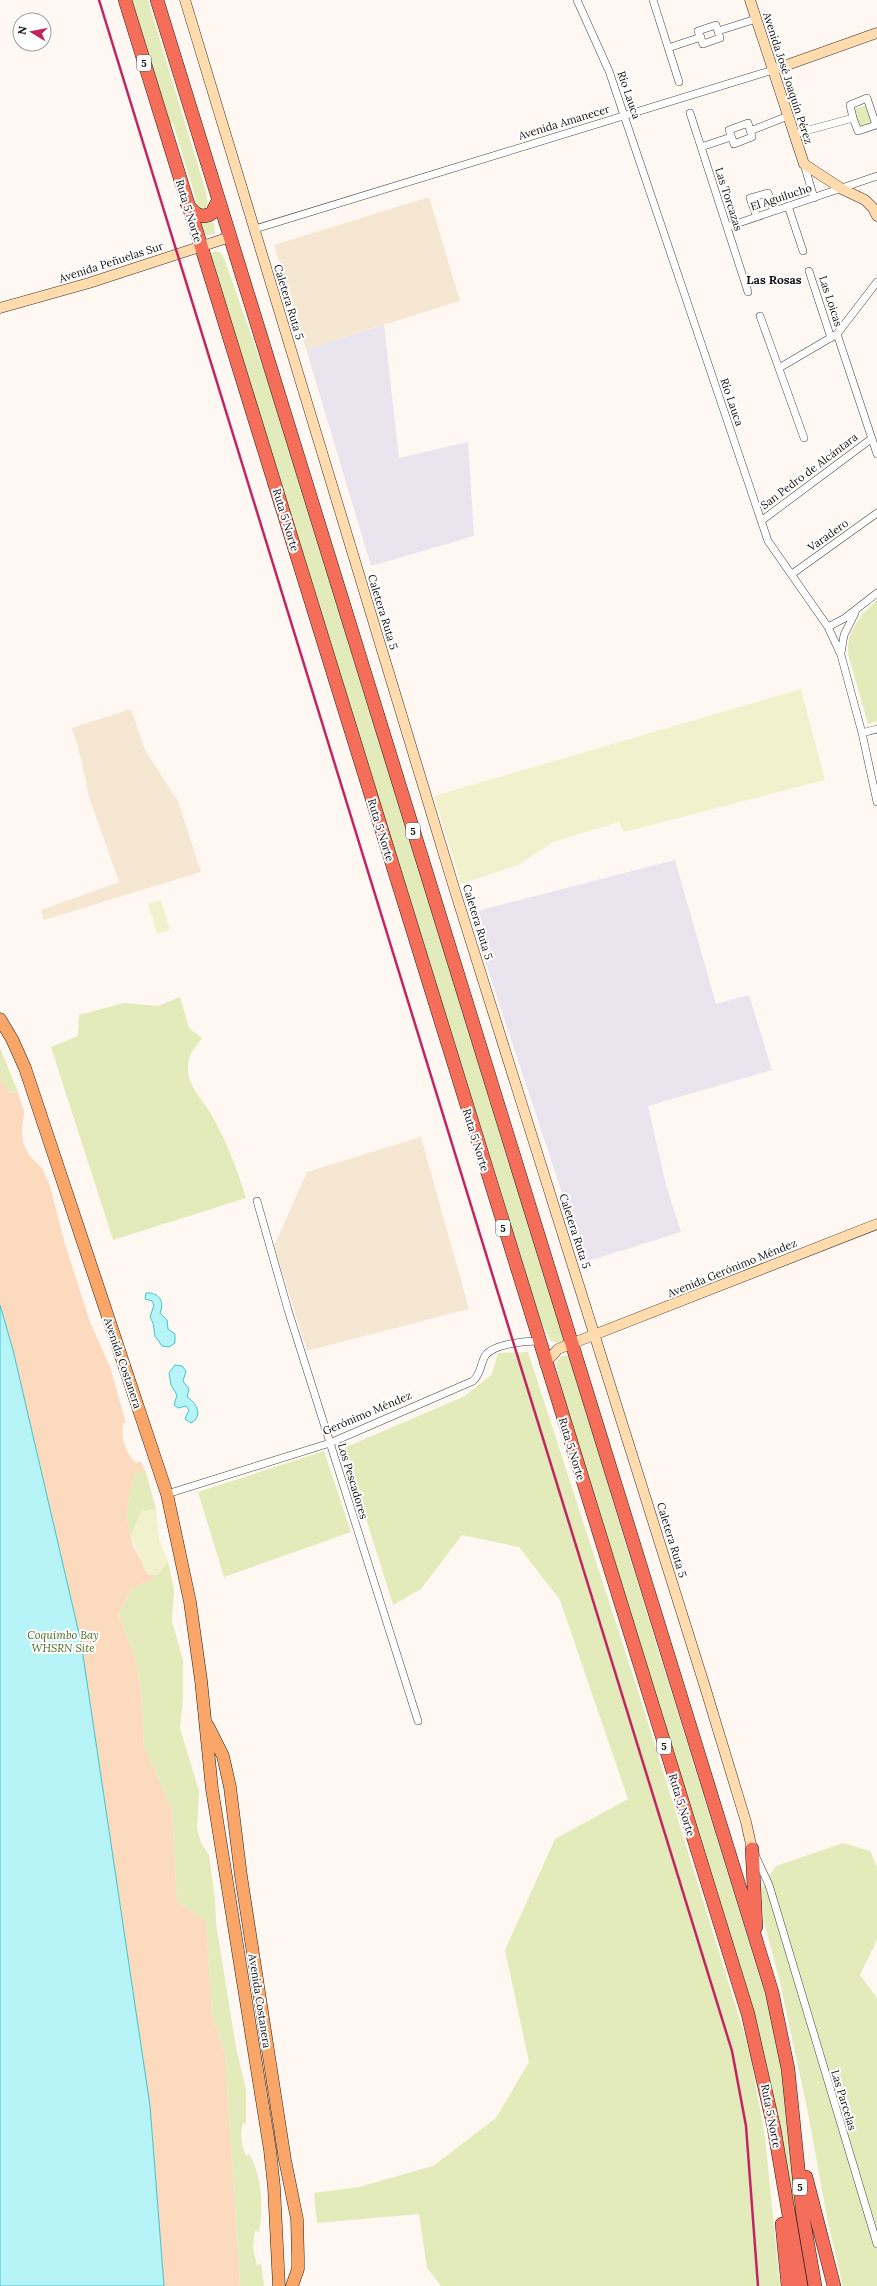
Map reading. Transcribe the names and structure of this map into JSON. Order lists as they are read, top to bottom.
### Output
{
  "streets": {
    "highway": ["5", "Ruta 5 Norte"],
    "main road": ["Avenida Costanera"],
    "street": [
      "Avenida José Joaquín Pérez",
      "Río Lauca",
      "Avenida Amanecer",
      "El Aguilucho",
      "Las Torcazas",
      "Avenida Peñuelas Sur",
      "Las Loicas",
      "Caletera Ruta 5",
      "San Pedro de Alcántara",
      "Varadero",
      "Avenida Gerónimo Méndez",
      "Gerónimo Méndez",
      "Los Pescadores",
      "Las Parcelas"
    ]
  },
  "crossings": [
    ["Avenida José Joaquín Pérez", "Avenida Amanecer"],
    ["Avenida José Joaquín Pérez", "El Aguilucho"],
    ["Río Lauca", "Avenida Amanecer"],
    ["Río Lauca", "San Pedro de Alcántara"],
    ["Río Lauca", "Varadero"],
    ["Avenida Amanecer", "Caletera Ruta 5"],
    ["El Aguilucho", "Las Torcazas"],
    ["Ruta 5 Norte", "Avenida Peñuelas Sur"],
    ["Ruta 5 Norte", "Gerónimo Méndez"],
    ["Las Loicas", "San Pedro de Alcántara"],
    ["Caletera Ruta 5", "Avenida Gerónimo Méndez"],
    ["Caletera Ruta 5", "Las Parcelas"],
    ["Avenida Costanera", "Gerónimo Méndez"],
    ["Gerónimo Méndez", "Los Pescadores"]
  ],
  "districts": ["Las Rosas"],
  "parks": ["Coquimbo Bay WHSRN Site"],
  "north": "left"
}
